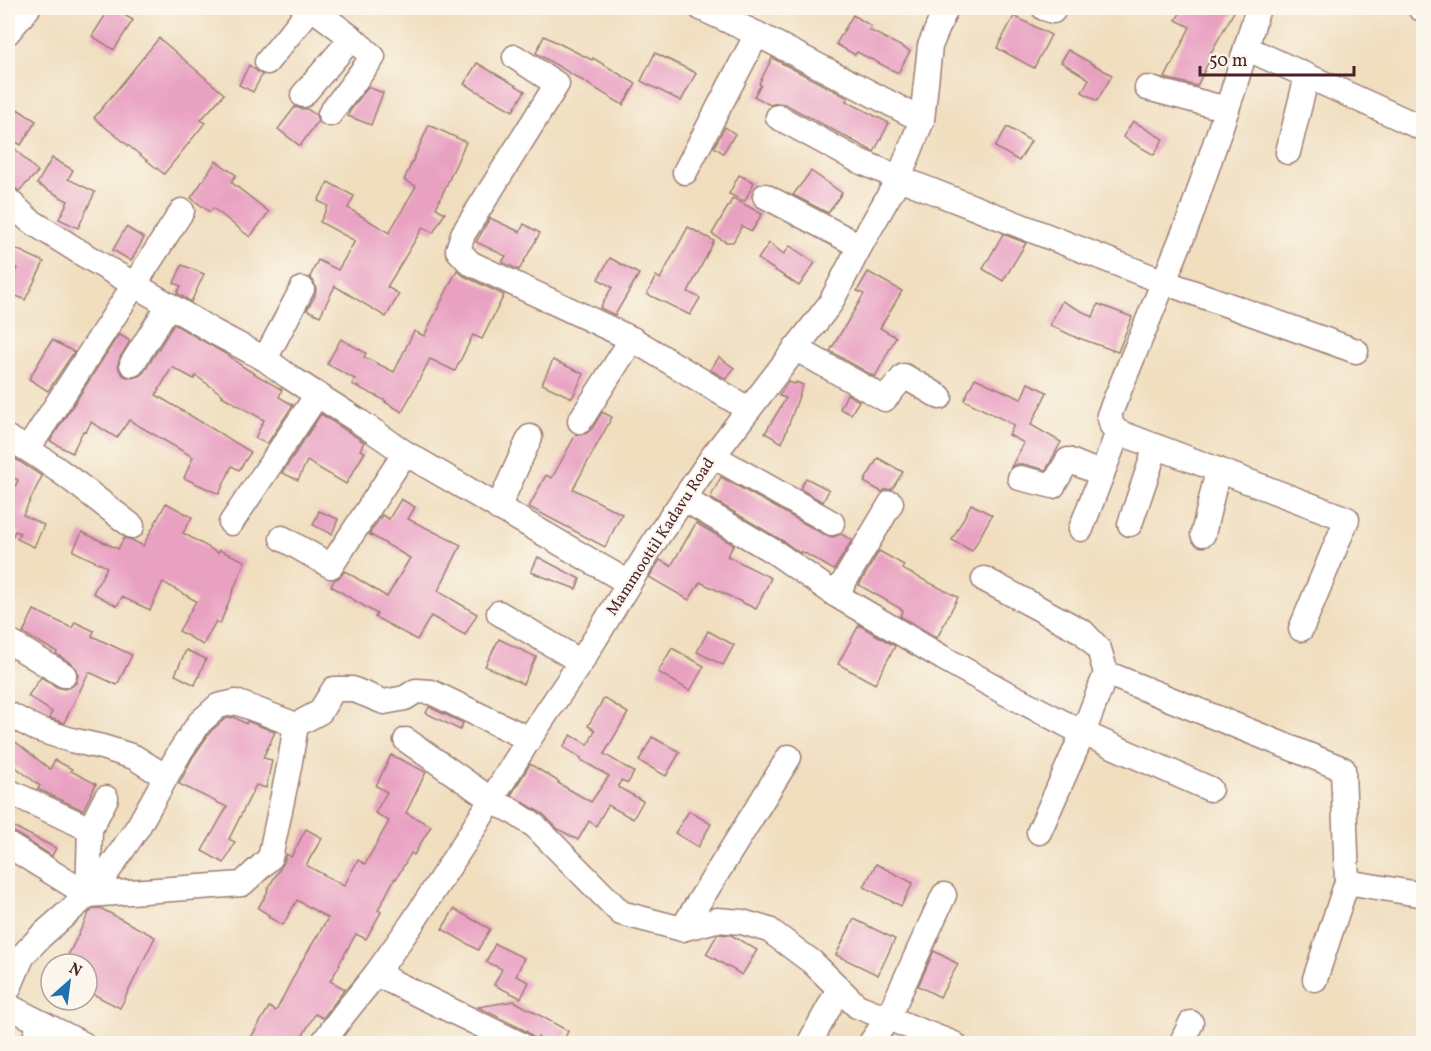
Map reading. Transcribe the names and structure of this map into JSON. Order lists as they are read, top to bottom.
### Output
{
  "streets": {
    "street": ["Mammoottil Kadavu Road"]
  },
  "scale_bar": "50 m",
  "north": "top right"
}
